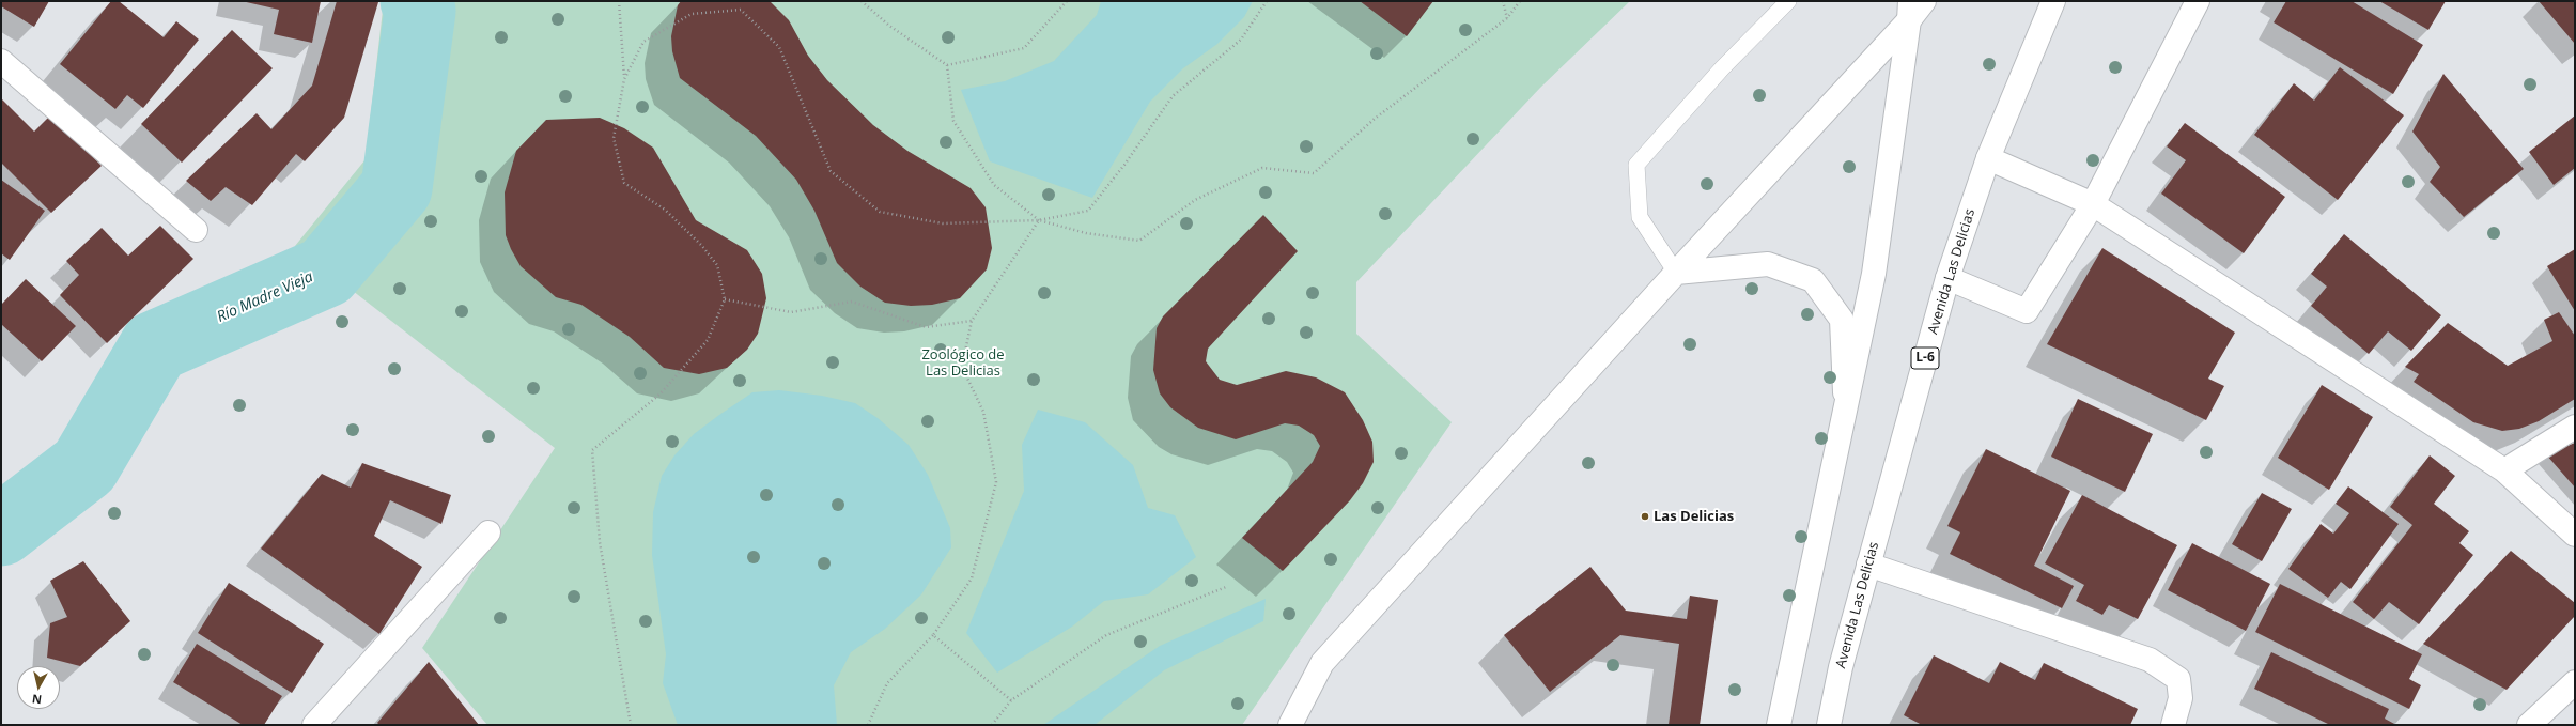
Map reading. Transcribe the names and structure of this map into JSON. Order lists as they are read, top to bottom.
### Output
{
  "streets": {
    "street": ["Avenida Las Delicias", "L-6"]
  },
  "water": ["Río Madre Vieja"],
  "parks": ["Zoológico de Las Delicias"],
  "places": ["Las Delicias"],
  "north": "bottom"
}
